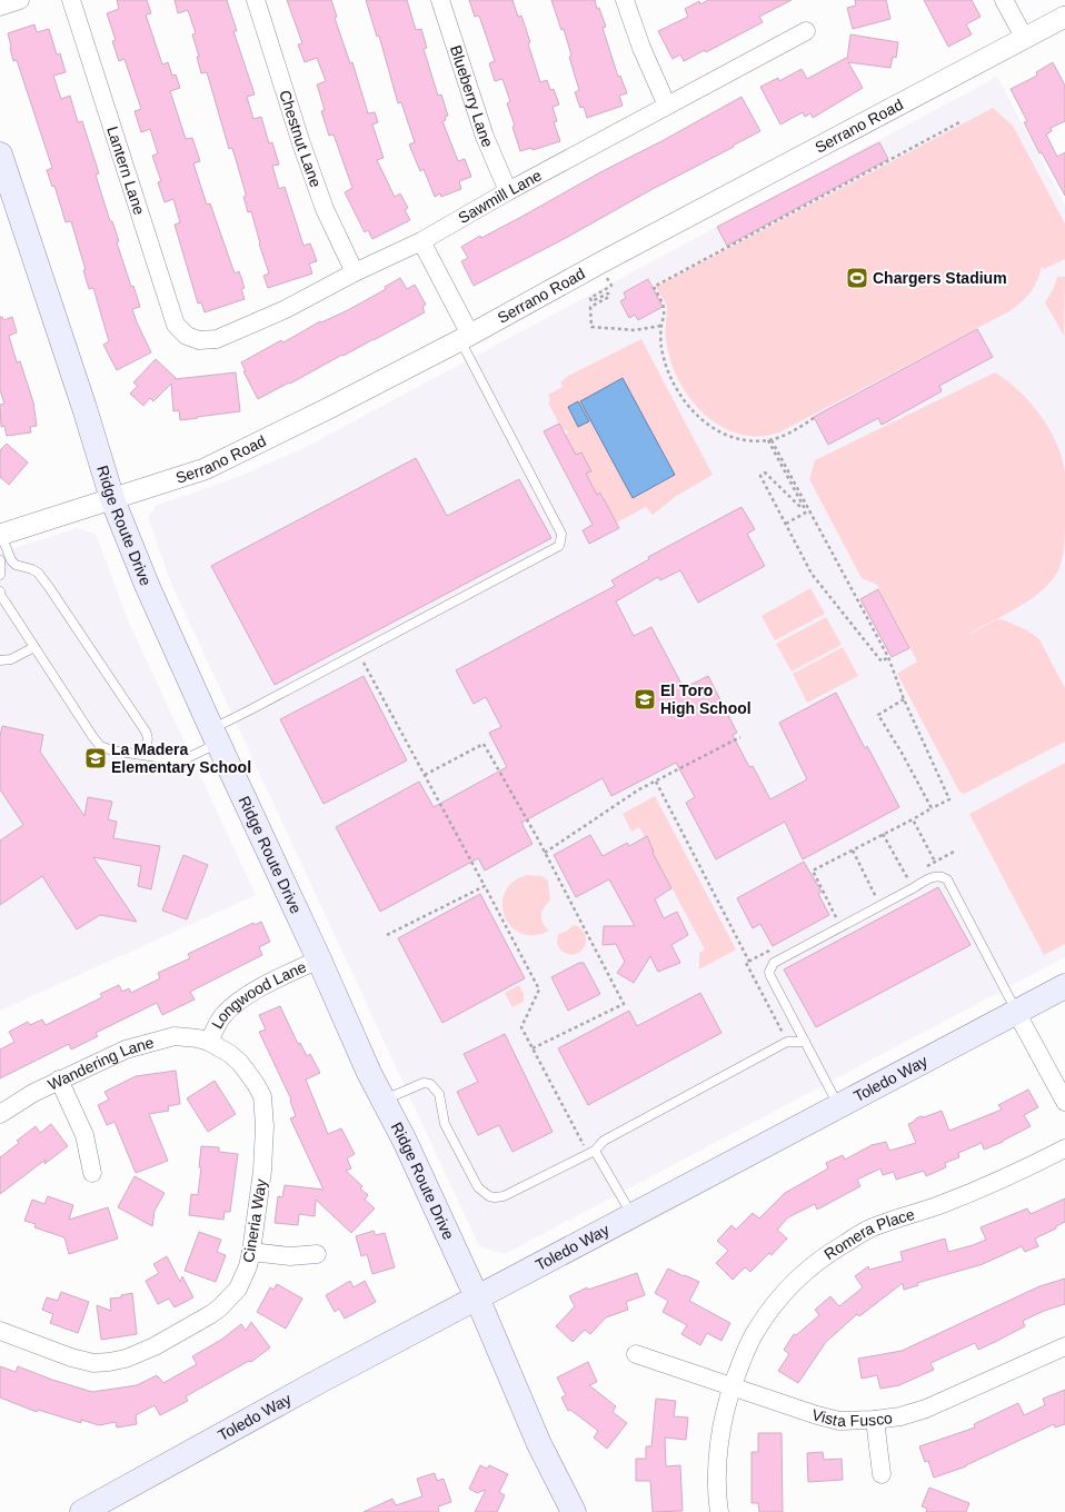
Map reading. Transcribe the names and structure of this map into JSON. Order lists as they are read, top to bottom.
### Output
{
  "streets": {
    "main road": ["Ridge Route Drive", "Toledo Way"],
    "street": [
      "Blueberry Lane",
      "Serrano Road",
      "Chestnut Lane",
      "Lantern Lane",
      "Sawmill Lane",
      "Longwood Lane",
      "Wandering Lane",
      "Cineria Way",
      "Romera Place",
      "Vista Fusco"
    ]
  },
  "crossings": [
    ["Blueberry Lane", "Sawmill Lane"],
    ["Serrano Road", "Ridge Route Drive"],
    ["Chestnut Lane", "Sawmill Lane"],
    ["Lantern Lane", "Sawmill Lane"],
    ["Ridge Route Drive", "Longwood Lane"],
    ["Ridge Route Drive", "Toledo Way"],
    ["Longwood Lane", "Wandering Lane"],
    ["Longwood Lane", "Cineria Way"],
    ["Wandering Lane", "Cineria Way"],
    ["Romera Place", "Vista Fusco"]
  ],
  "places": {
    "sports": ["Chargers Stadium"],
    "school or university": ["El Toro High School", "La Madera Elementary School"]
  }
}
